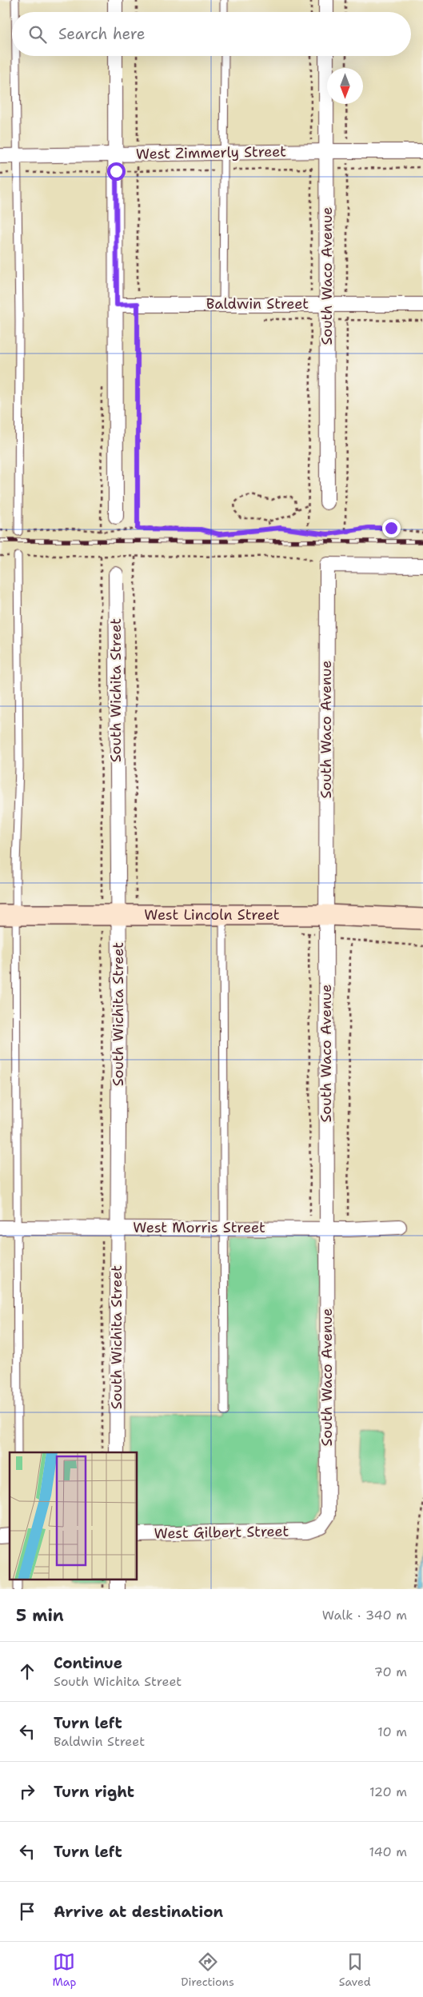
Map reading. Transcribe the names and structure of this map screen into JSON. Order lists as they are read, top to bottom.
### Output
{
  "streets": {
    "street": [
      "West Zimmerly Street",
      "South Waco Avenue",
      "Baldwin Street",
      "South Wichita Street",
      "West Lincoln Street",
      "West Morris Street",
      "West Gilbert Street"
    ]
  },
  "crossings": [
    ["West Zimmerly Street", "South Waco Avenue"],
    ["South Waco Avenue", "Baldwin Street"],
    ["South Waco Avenue", "West Lincoln Street"],
    ["South Waco Avenue", "West Morris Street"],
    ["South Waco Avenue", "West Gilbert Street"],
    ["South Wichita Street", "West Lincoln Street"],
    ["South Wichita Street", "West Morris Street"]
  ],
  "north": "bottom",
  "page": {
    "search": "Search here",
    "heading": ["5 min", "Walk · 340 m"],
    "list": [
      ["Continue", "South Wichita Street", "70 m"],
      ["Turn left", "Baldwin Street", "10 m"],
      ["Turn right", "120 m"],
      ["Turn left", "140 m"],
      "Arrive at destination"
    ],
    "nav": ["Map", "Directions", "Saved"]
  }
}
